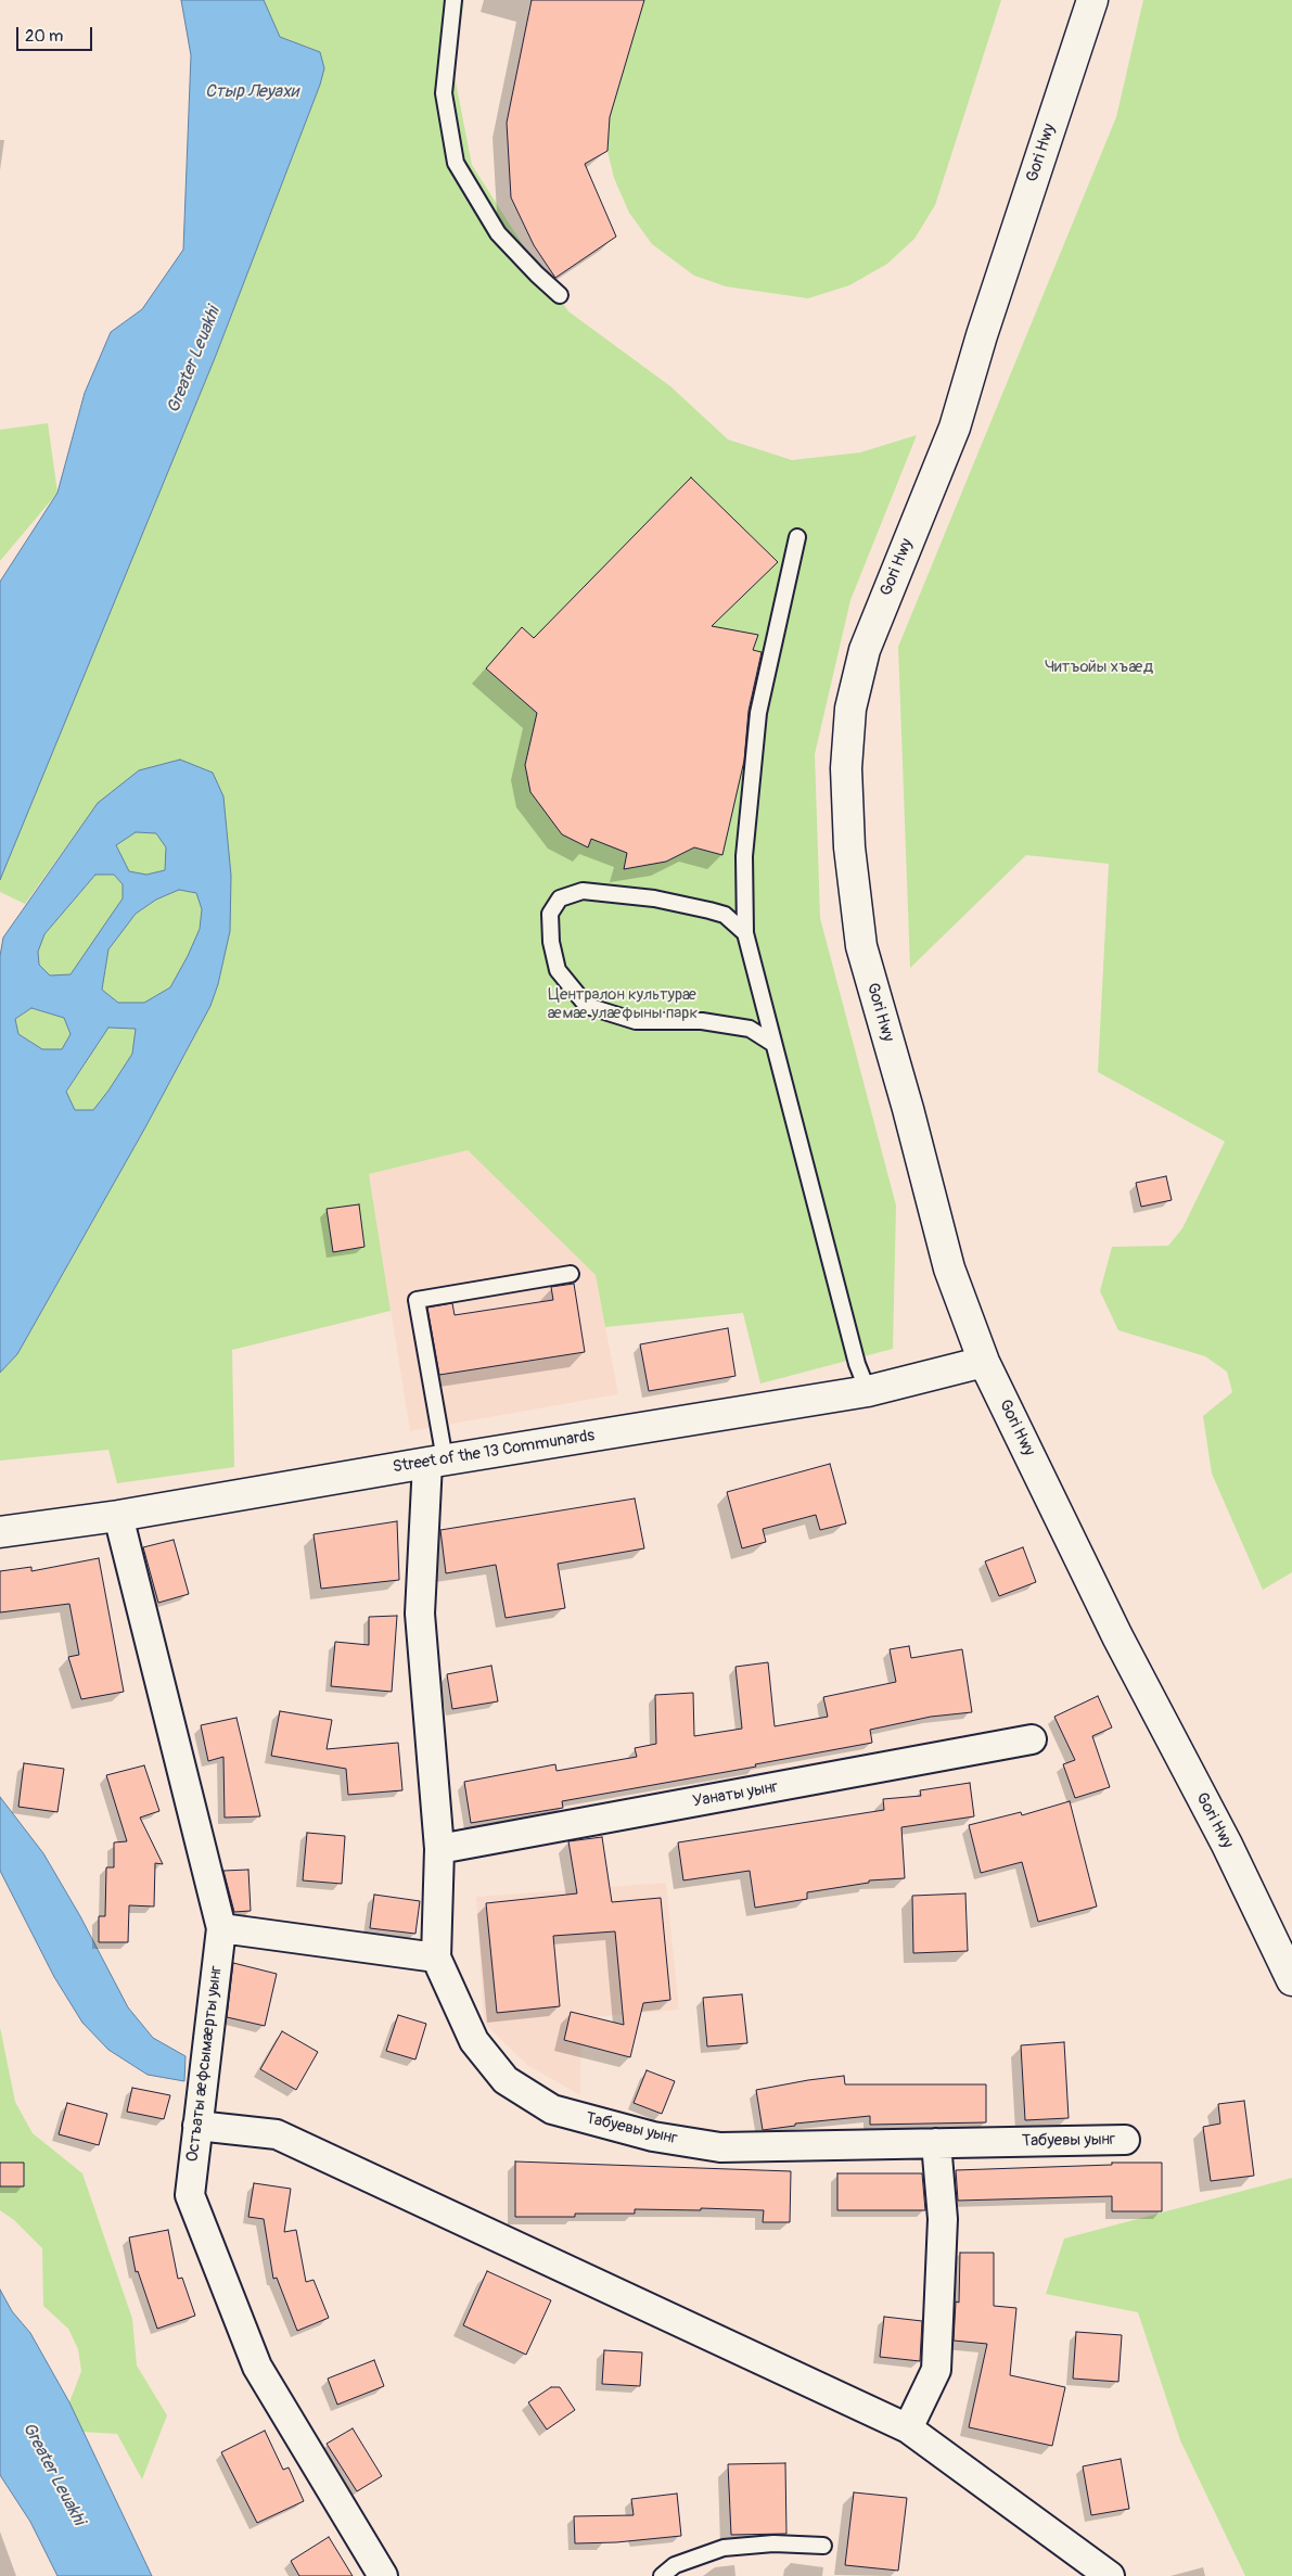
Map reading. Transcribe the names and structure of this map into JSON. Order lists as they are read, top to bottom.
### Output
{
  "streets": {
    "main road": ["Gori Hwy", "Street of the 13 Communards"],
    "street": ["Уанаты уынг", "Остъаты æфсымæрты уынг", "Табуевы уынг"]
  },
  "crossings": [
    ["Gori Hwy", "Street of the 13 Communards"],
    ["Street of the 13 Communards", "Остъаты æфсымæрты уынг"]
  ],
  "water": ["Стыр Леуахи", "Greater Leuakhi"],
  "parks": ["Читъойы хъæд", "Централон культурæ æмæ улæфыны парк"],
  "scale_bar": "20 m"
}
